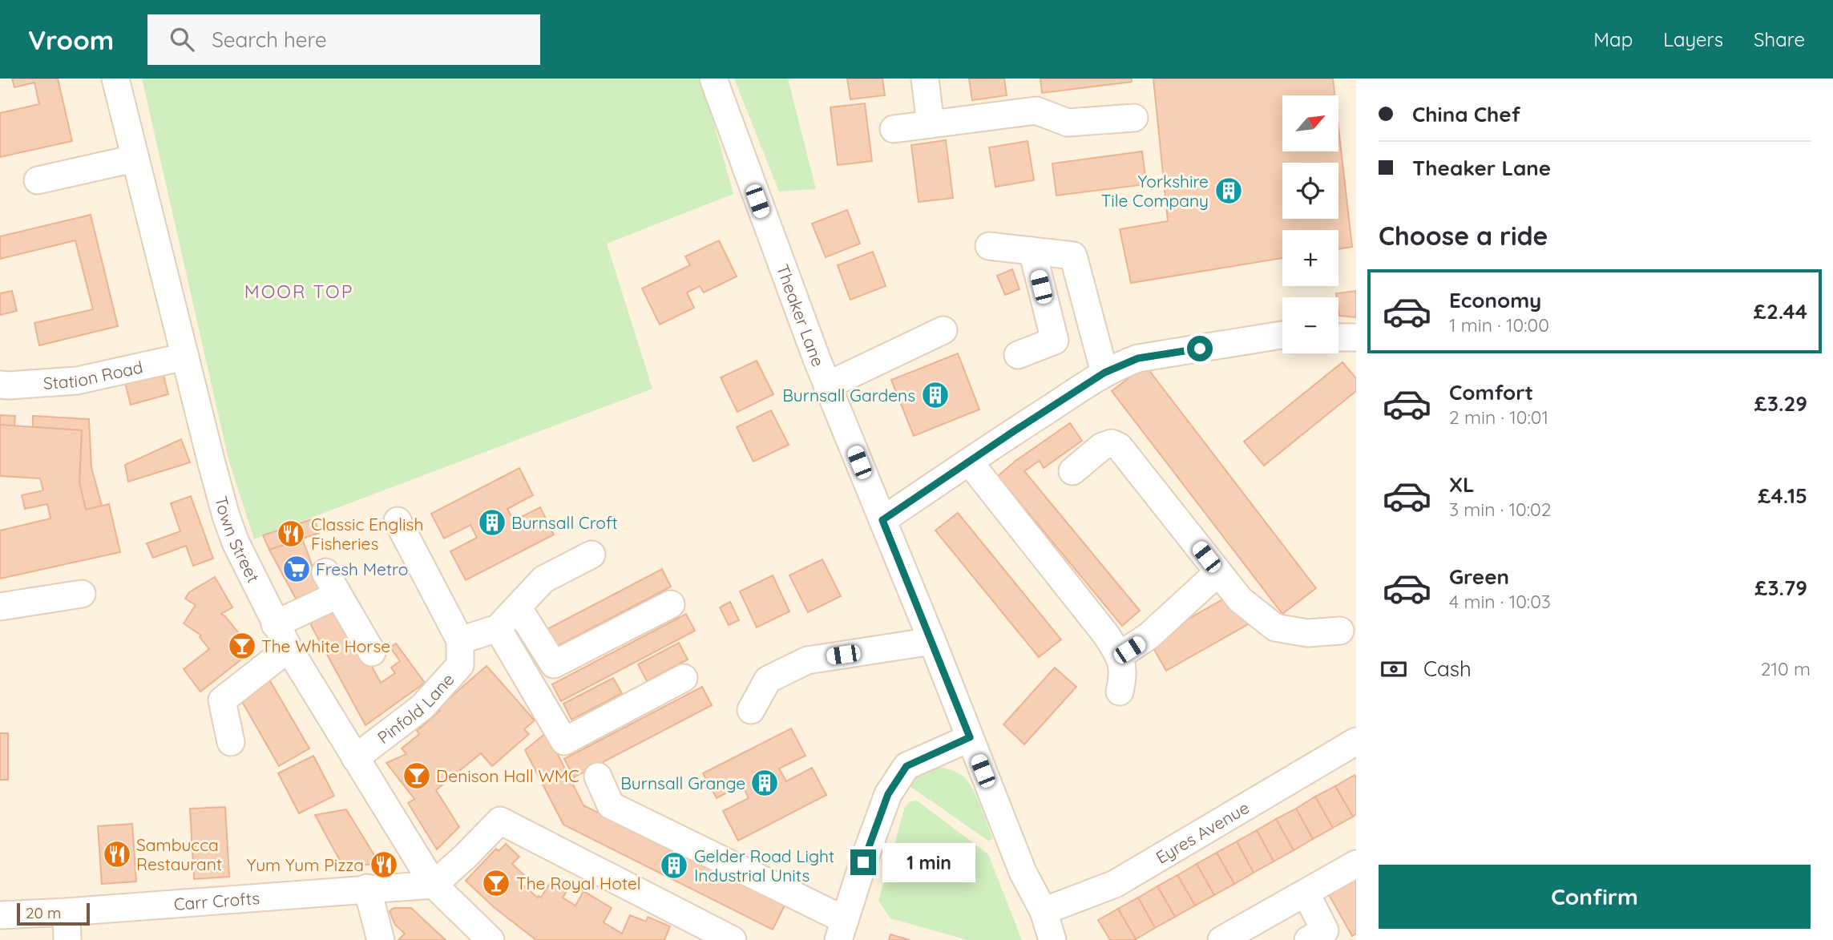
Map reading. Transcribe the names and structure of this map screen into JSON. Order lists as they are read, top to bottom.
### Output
{
  "streets": {
    "street": [
      "Theaker Lane",
      "Station Road",
      "Town Street",
      "Pinfold Lane",
      "Eyres Avenue",
      "Carr Crofts"
    ]
  },
  "crossings": [
    ["Theaker Lane", "Eyres Avenue"],
    ["Station Road", "Town Street"],
    ["Town Street", "Pinfold Lane"],
    ["Town Street", "Carr Crofts"]
  ],
  "districts": ["MOOR TOP"],
  "places": {
    "building": [
      "Yorkshire Tile Company",
      "Burnsall Gardens",
      "Burnsall Croft",
      "Burnsall Grange",
      "Gelder Road Light Industrial Units"
    ],
    "restaurant": ["Classic English Fisheries", "Sambucca Restaurant", "Yum Yum Pizza"],
    "supermarket": ["Fresh Metro"],
    "bar": ["The White Horse", "Denison Hall WMC", "The Royal Hotel"]
  },
  "scale_bar": "20 m",
  "north": "top right",
  "page": {
    "header": "Vroom",
    "search": "Search here",
    "nav": ["Map", "Layers", "Share"],
    "banner": ["China Chef", "Theaker Lane"],
    "map_buttons": ["+", "−"],
    "heading": "Choose a ride",
    "list": [
      {
        "name": "Economy",
        "note": "1 min · 10:00",
        "value": "£2.44"
      },
      {
        "name": "Comfort",
        "note": "2 min · 10:01",
        "value": "£3.29"
      },
      {
        "name": "XL",
        "note": "3 min · 10:02",
        "value": "£4.15"
      },
      {
        "name": "Green",
        "note": "4 min · 10:03",
        "value": "£3.79"
      }
    ],
    "pay": ["Cash", "210 m"],
    "bubble": "1 min",
    "buttons": "Confirm",
    "scale": "20 m"
  }
}
